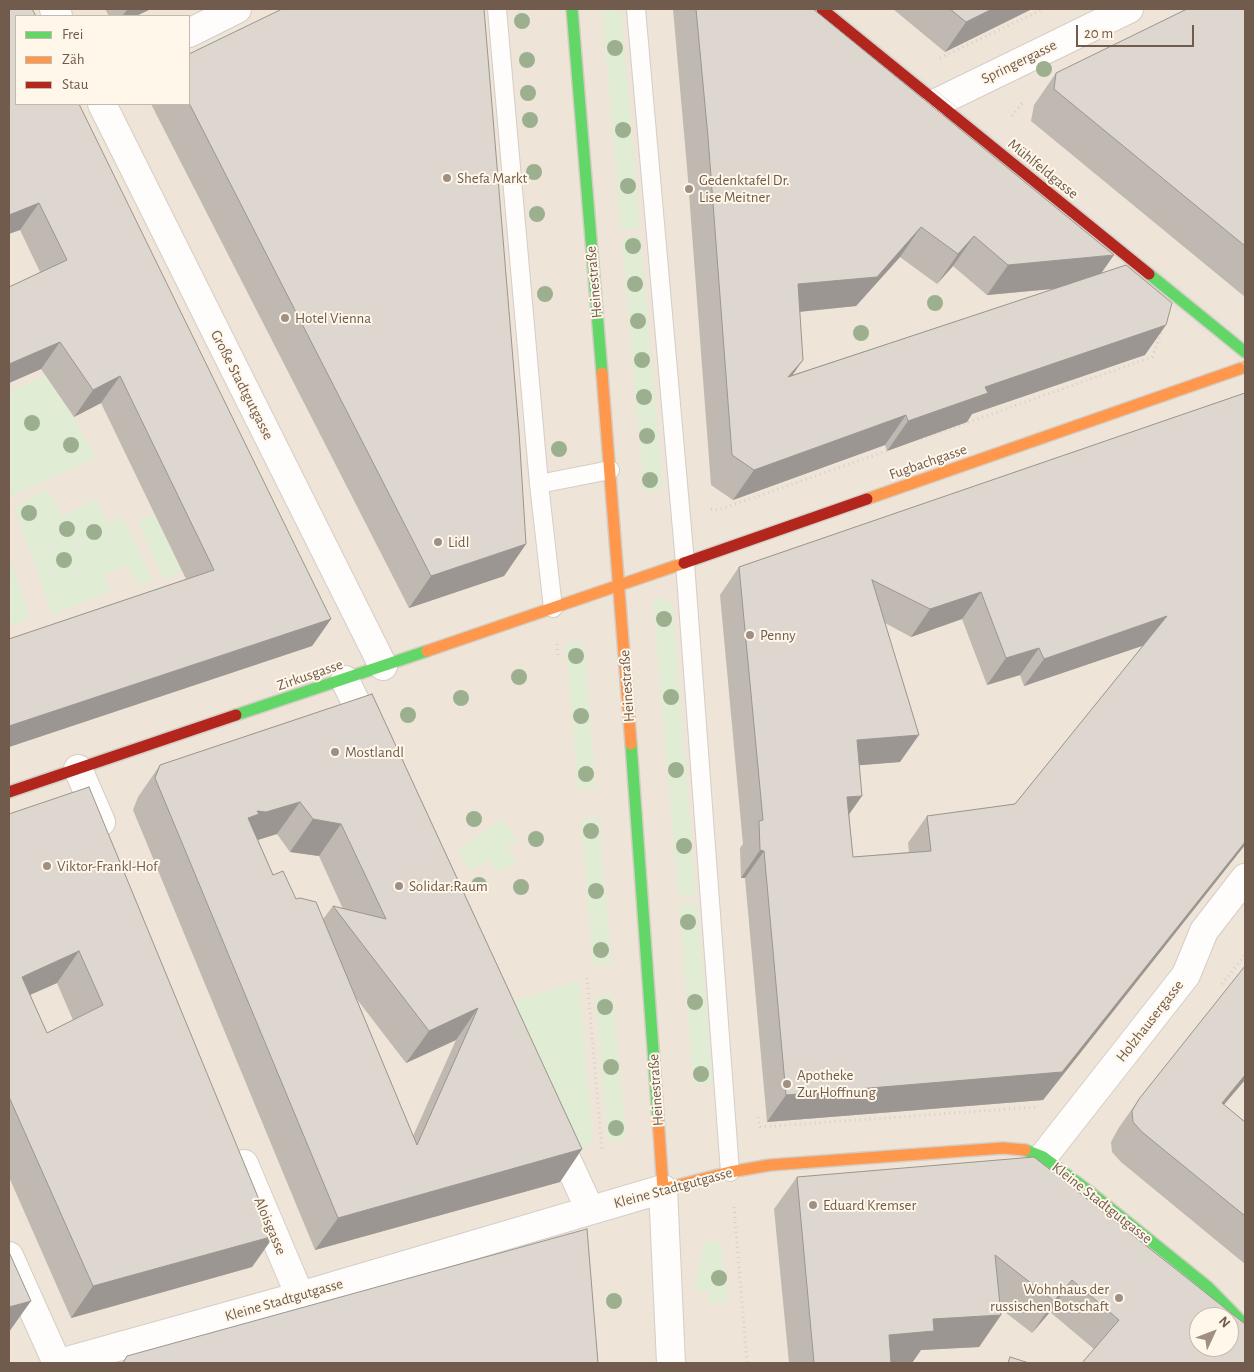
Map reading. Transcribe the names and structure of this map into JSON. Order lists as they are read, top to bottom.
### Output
{
  "streets": {
    "street": [
      "Springergasse",
      "Mühlfeldgasse",
      "Heinestraße",
      "Große Stadtgutgasse",
      "Fugbachgasse",
      "Zirkusgasse",
      "Holzhausergasse",
      "Kleine Stadtgutgasse",
      "Aloisgasse"
    ]
  },
  "crossings": [
    ["Springergasse", "Mühlfeldgasse"],
    ["Heinestraße", "Fugbachgasse"],
    ["Heinestraße", "Zirkusgasse"],
    ["Heinestraße", "Kleine Stadtgutgasse"],
    ["Große Stadtgutgasse", "Zirkusgasse"],
    ["Fugbachgasse", "Zirkusgasse"],
    ["Holzhausergasse", "Kleine Stadtgutgasse"],
    ["Kleine Stadtgutgasse", "Aloisgasse"]
  ],
  "places": [
    "Shefa Markt",
    "Gedenktafel Dr. Lise Meitner",
    "Hotel Vienna",
    "Lidl",
    "Penny",
    "Mostlandl",
    "Viktor-Frankl-Hof",
    "Solidar:Raum",
    "Apotheke Zur Hoffnung",
    "Eduard Kremser",
    "Wohnhaus der russischen Botschaft"
  ],
  "legend": ["Frei", "Zäh", "Stau"],
  "scale_bar": "20 m",
  "north": "top right"
}
